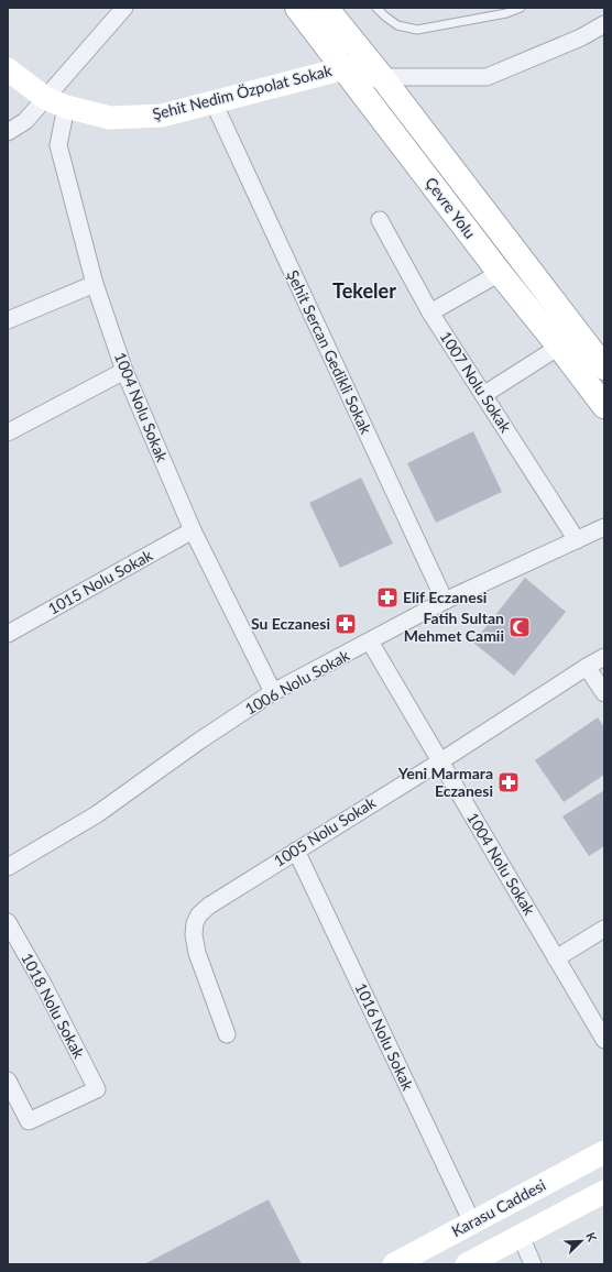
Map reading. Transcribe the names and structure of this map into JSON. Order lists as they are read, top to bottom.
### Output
{
  "streets": {
    "main road": ["Çevre Yolu"],
    "street": [
      "Şehit Nedim Özpolat Sokak",
      "Şehit Sercan Gedikli Sokak",
      "1007 Nolu Sokak",
      "1004 Nolu Sokak",
      "1015 Nolu Sokak",
      "1006 Nolu Sokak",
      "1005 Nolu Sokak",
      "1018 Nolu Sokak",
      "1016 Nolu Sokak",
      "Karasu Caddesi"
    ]
  },
  "crossings": [
    ["Şehit Nedim Özpolat Sokak", "Çevre Yolu"],
    ["Şehit Nedim Özpolat Sokak", "Şehit Sercan Gedikli Sokak"],
    ["Şehit Nedim Özpolat Sokak", "1004 Nolu Sokak"],
    ["Şehit Sercan Gedikli Sokak", "1006 Nolu Sokak"],
    ["1007 Nolu Sokak", "1006 Nolu Sokak"],
    ["1004 Nolu Sokak", "1015 Nolu Sokak"],
    ["1004 Nolu Sokak", "1006 Nolu Sokak"],
    ["1004 Nolu Sokak", "1005 Nolu Sokak"],
    ["1005 Nolu Sokak", "1016 Nolu Sokak"],
    ["1016 Nolu Sokak", "Karasu Caddesi"]
  ],
  "districts": ["Tekeler"],
  "places": {
    "pharmacy": ["Elif Eczanesi", "Su Eczanesi", "Yeni Marmara Eczanesi"],
    "mosque": ["Fatih Sultan Mehmet Camii"]
  },
  "north": "top right"
}
